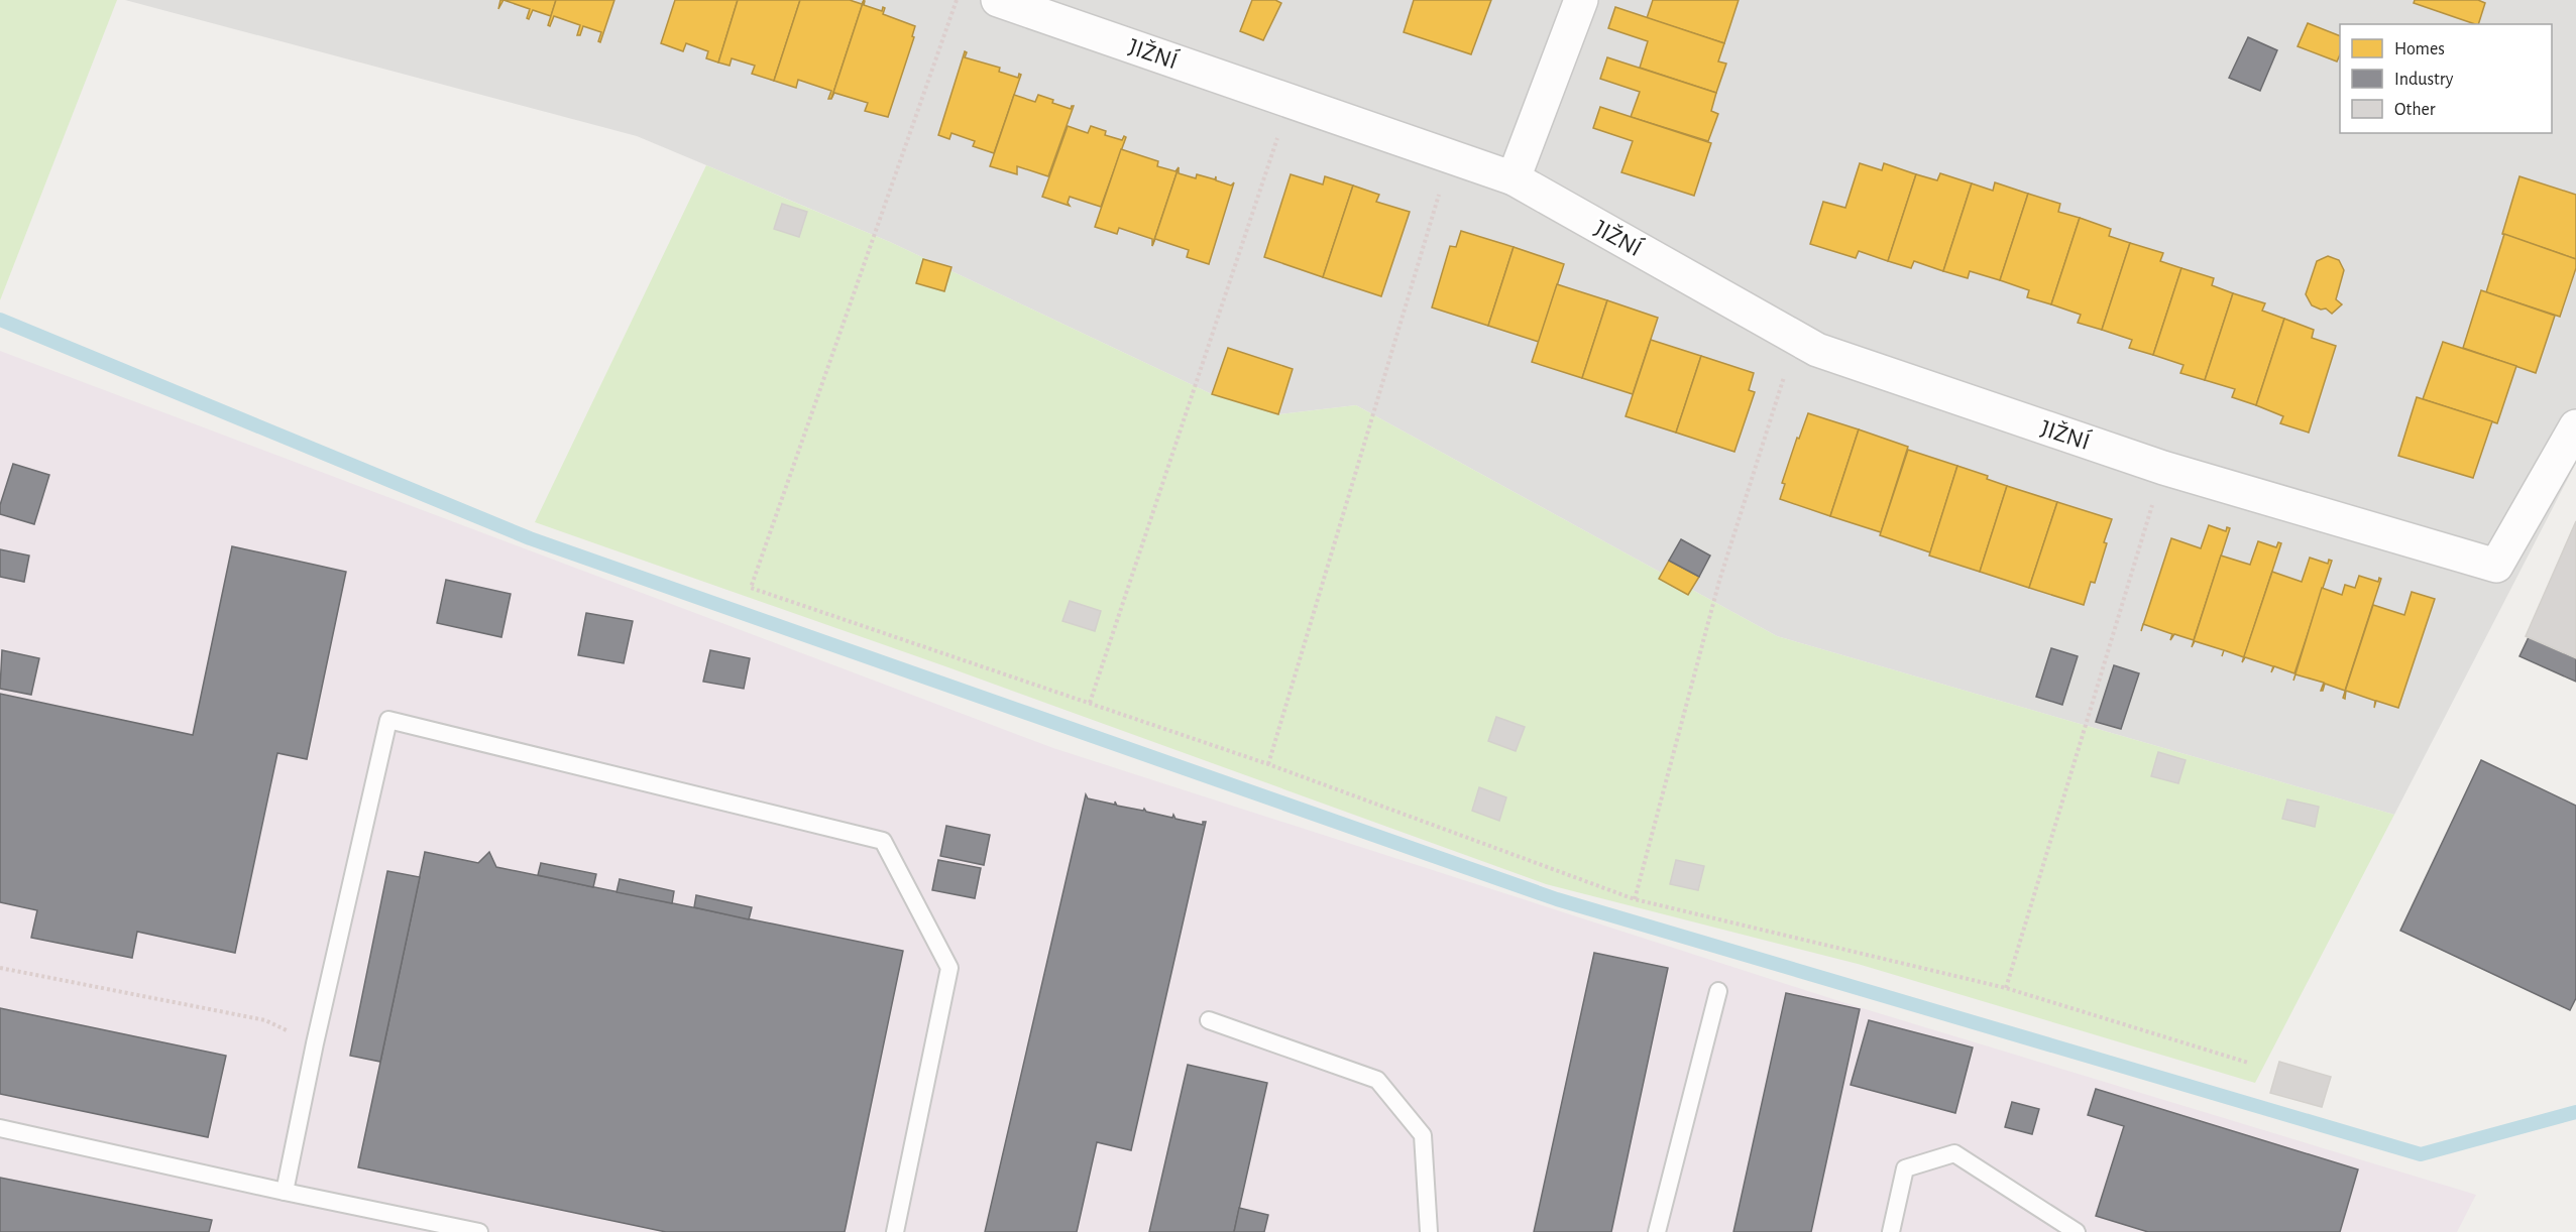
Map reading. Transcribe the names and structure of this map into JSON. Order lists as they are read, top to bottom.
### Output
{
  "streets": {
    "street": ["JIŽNÍ"]
  },
  "legend": ["Homes", "Industry", "Other"]
}
